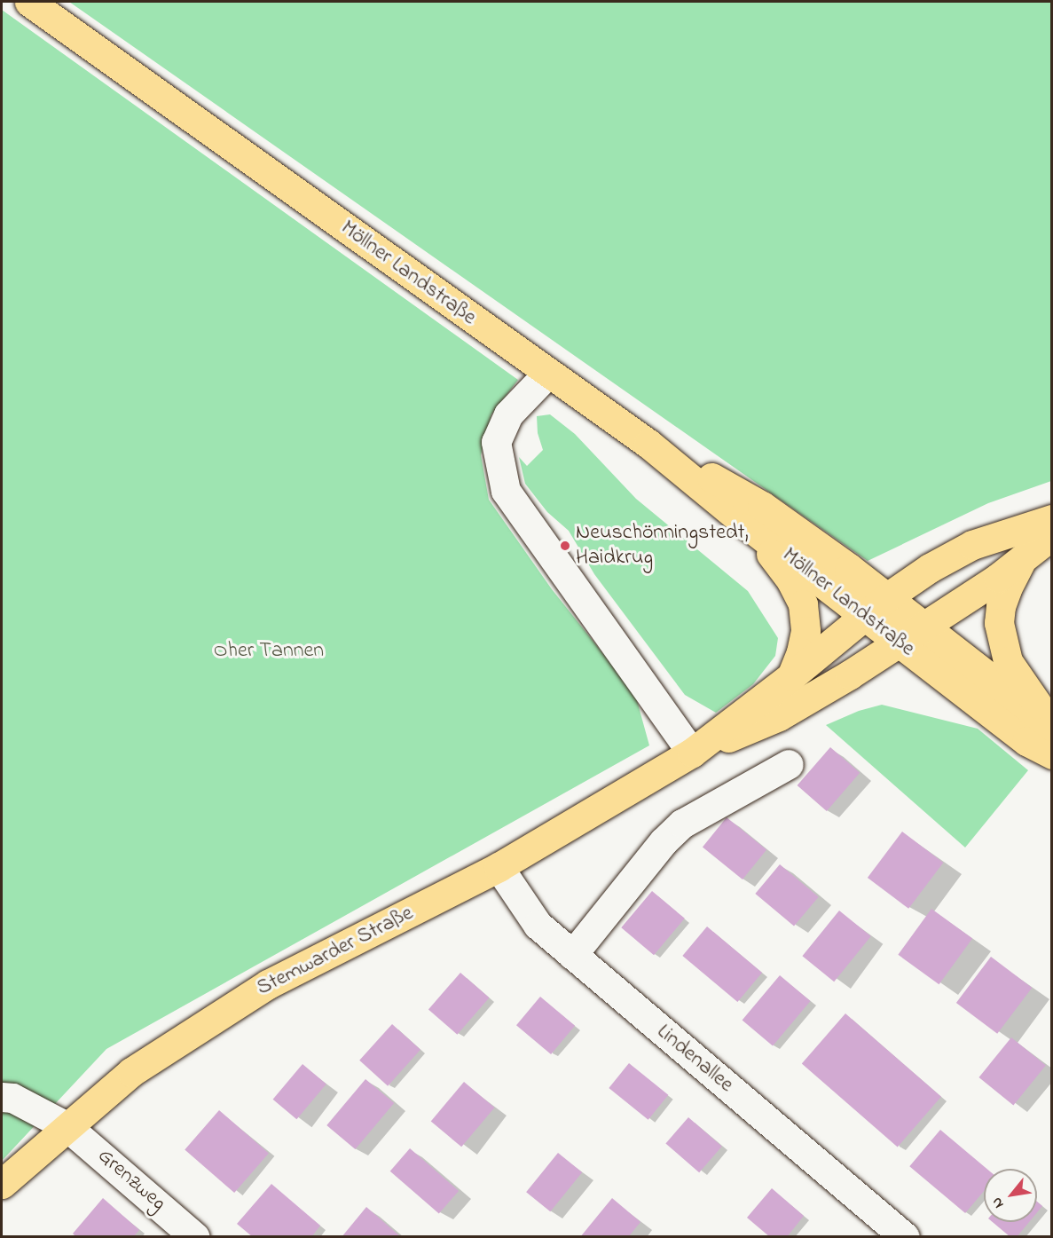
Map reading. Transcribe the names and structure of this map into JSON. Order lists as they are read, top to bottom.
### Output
{
  "streets": {
    "main road": ["Möllner Landstraße", "Stemwarder Straße"],
    "street": ["Lindenallee", "Grenzweg"]
  },
  "crossings": [
    ["Möllner Landstraße", "Stemwarder Straße"],
    ["Stemwarder Straße", "Lindenallee"],
    ["Stemwarder Straße", "Grenzweg"]
  ],
  "parks": ["Oher Tannen"],
  "places": ["Neuschönningstedt, Haidkrug"],
  "north": "bottom left"
}
